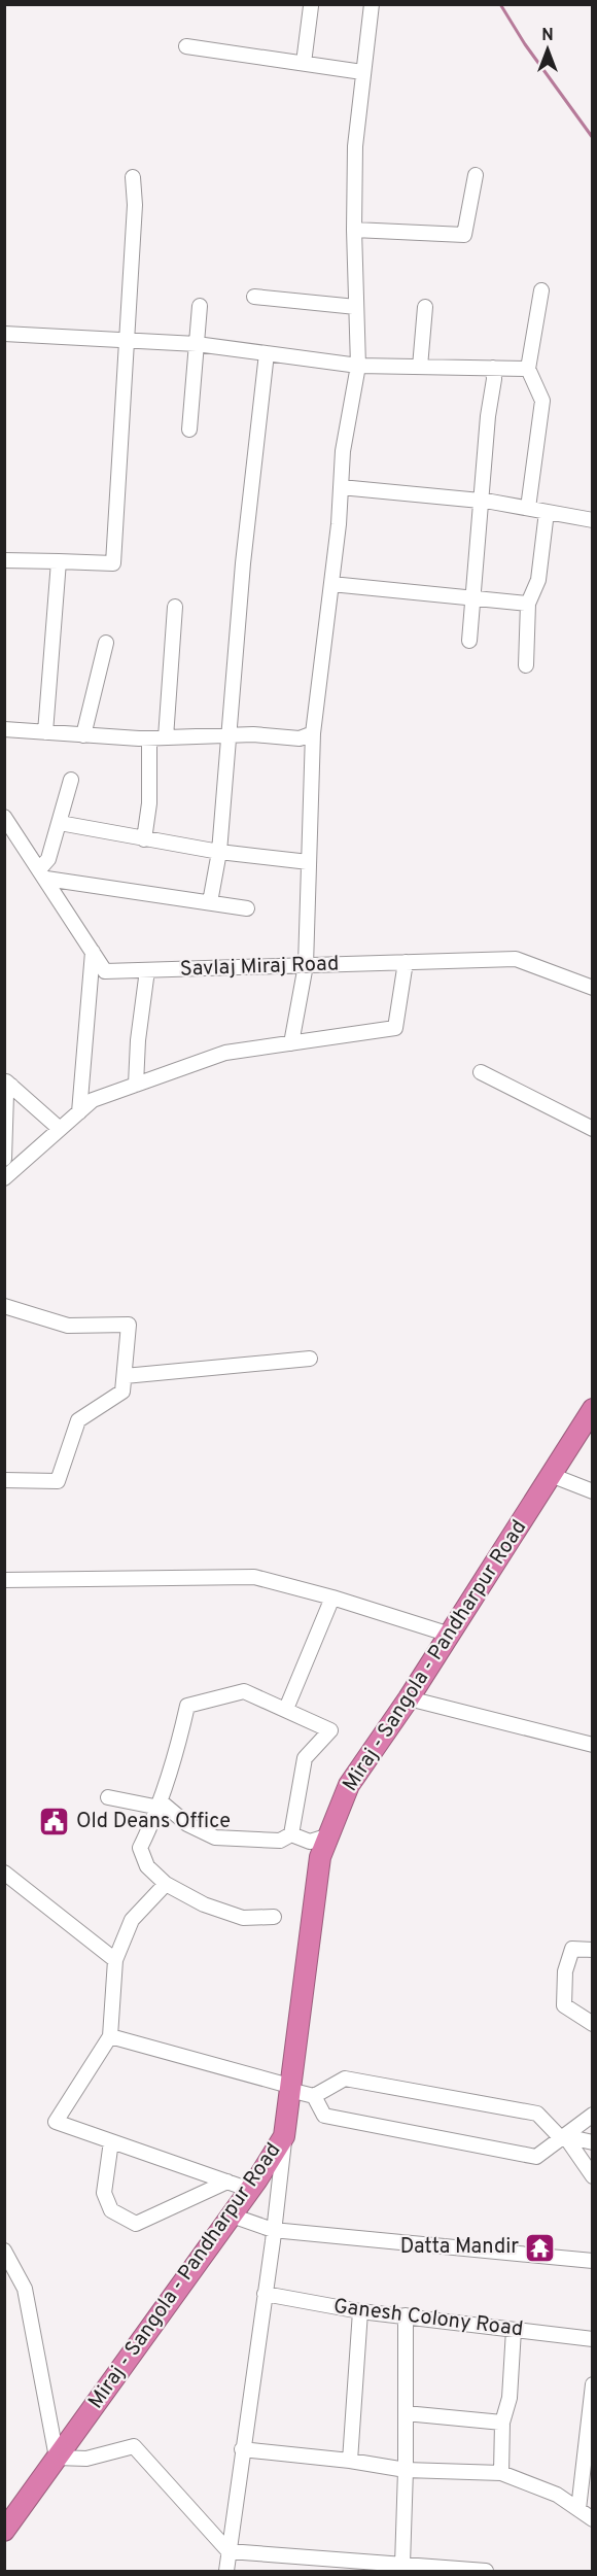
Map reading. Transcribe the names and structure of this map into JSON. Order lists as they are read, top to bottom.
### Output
{
  "streets": {
    "highway": ["Miraj - Sangola - Pandharpur Road"],
    "street": ["Savlaj Miraj Road", "Ganesh Colony Road"]
  },
  "places": {
    "public building": ["Old Deans Office"],
    "temple": ["Datta Mandir"]
  },
  "north": "top"
}
